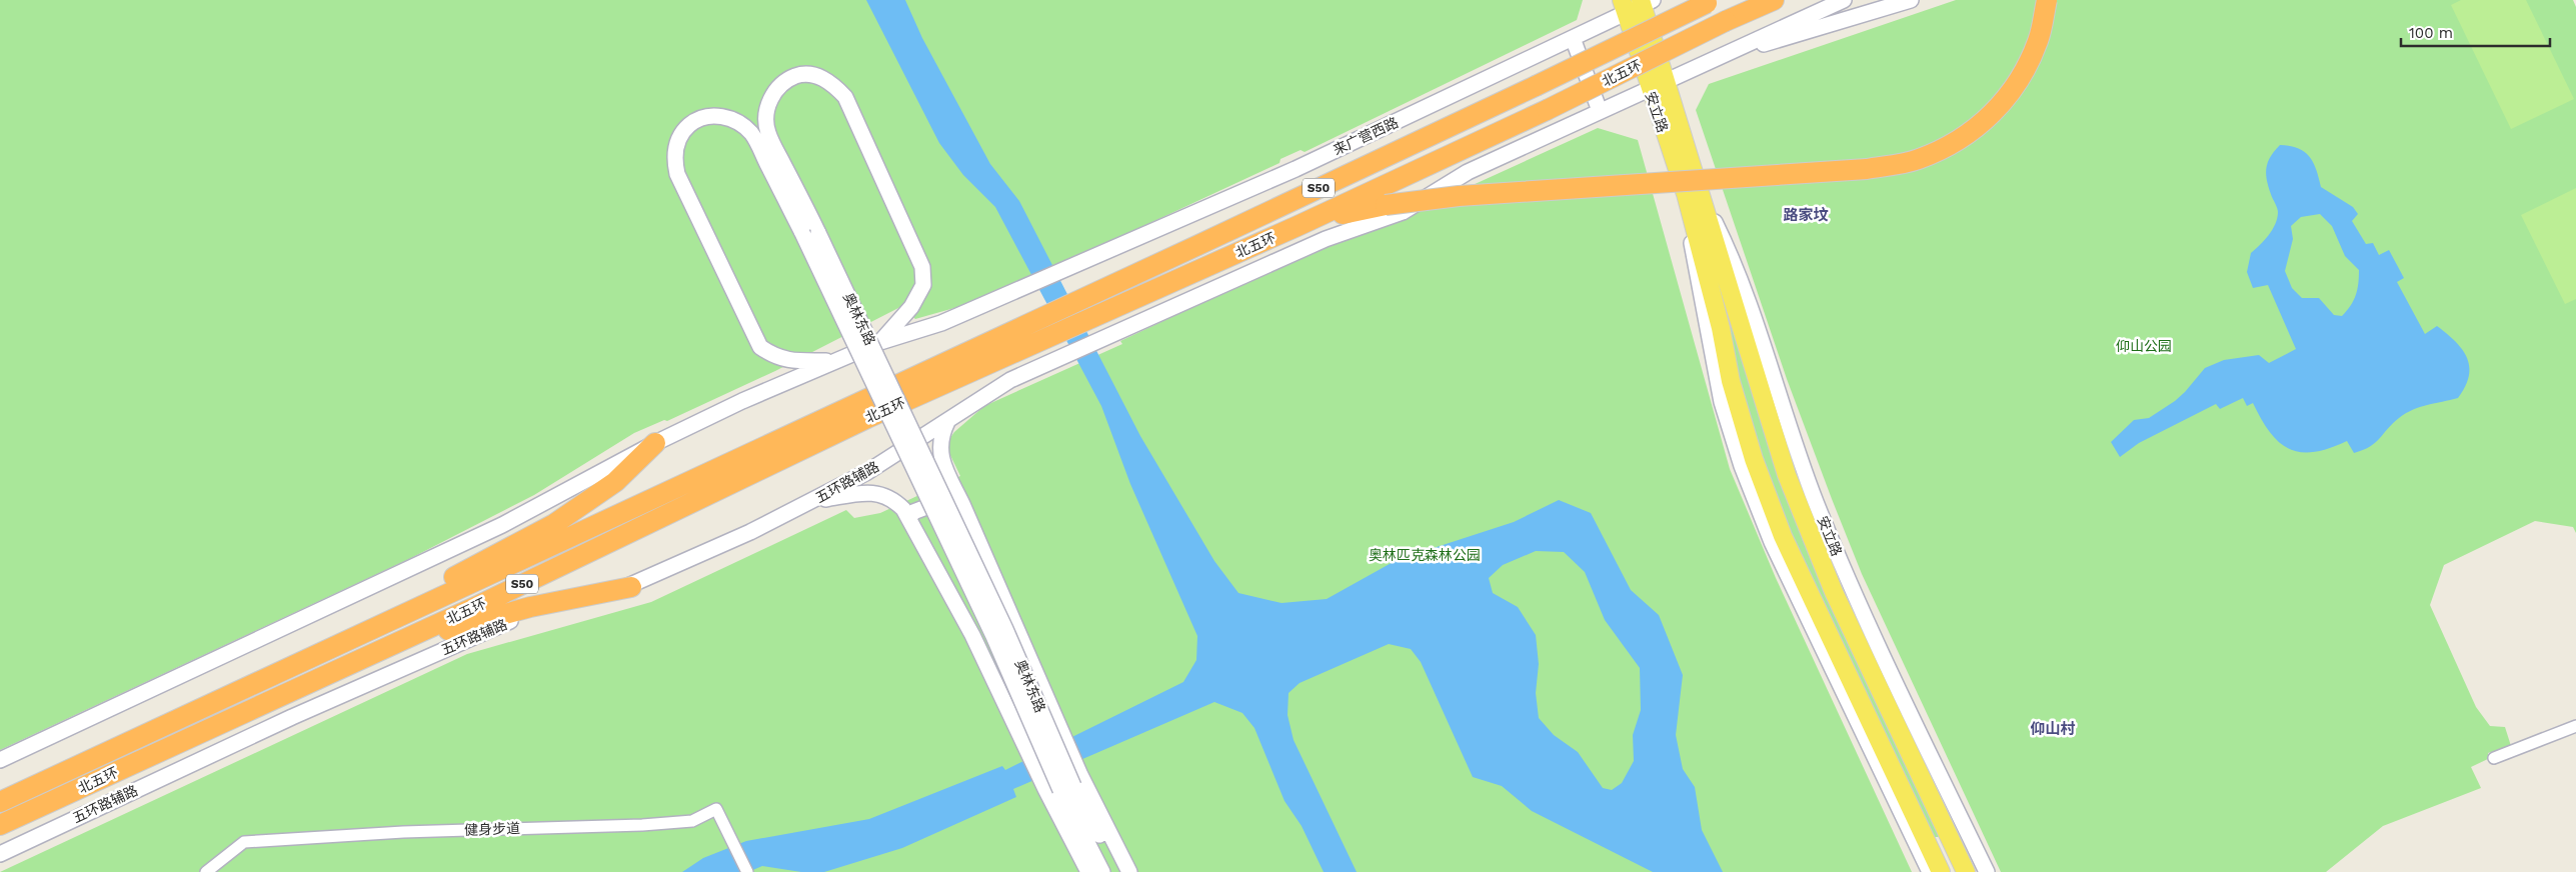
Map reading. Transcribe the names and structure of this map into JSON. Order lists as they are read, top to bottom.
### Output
{
  "streets": {
    "highway": ["北五环", "S50"],
    "main road": ["安立路"],
    "street": [
      "来广营西路",
      "奥林东路",
      "五环路辅路",
      "健身步道"
    ]
  },
  "crossings": [
    ["安立路", "来广营西路"],
    ["安立路", "五环路辅路"],
    ["来广营西路", "奥林东路"]
  ],
  "districts": ["路家坟", "仰山村"],
  "parks": ["仰山公园", "奥林匹克森林公园"],
  "scale_bar": "100 m"
}
